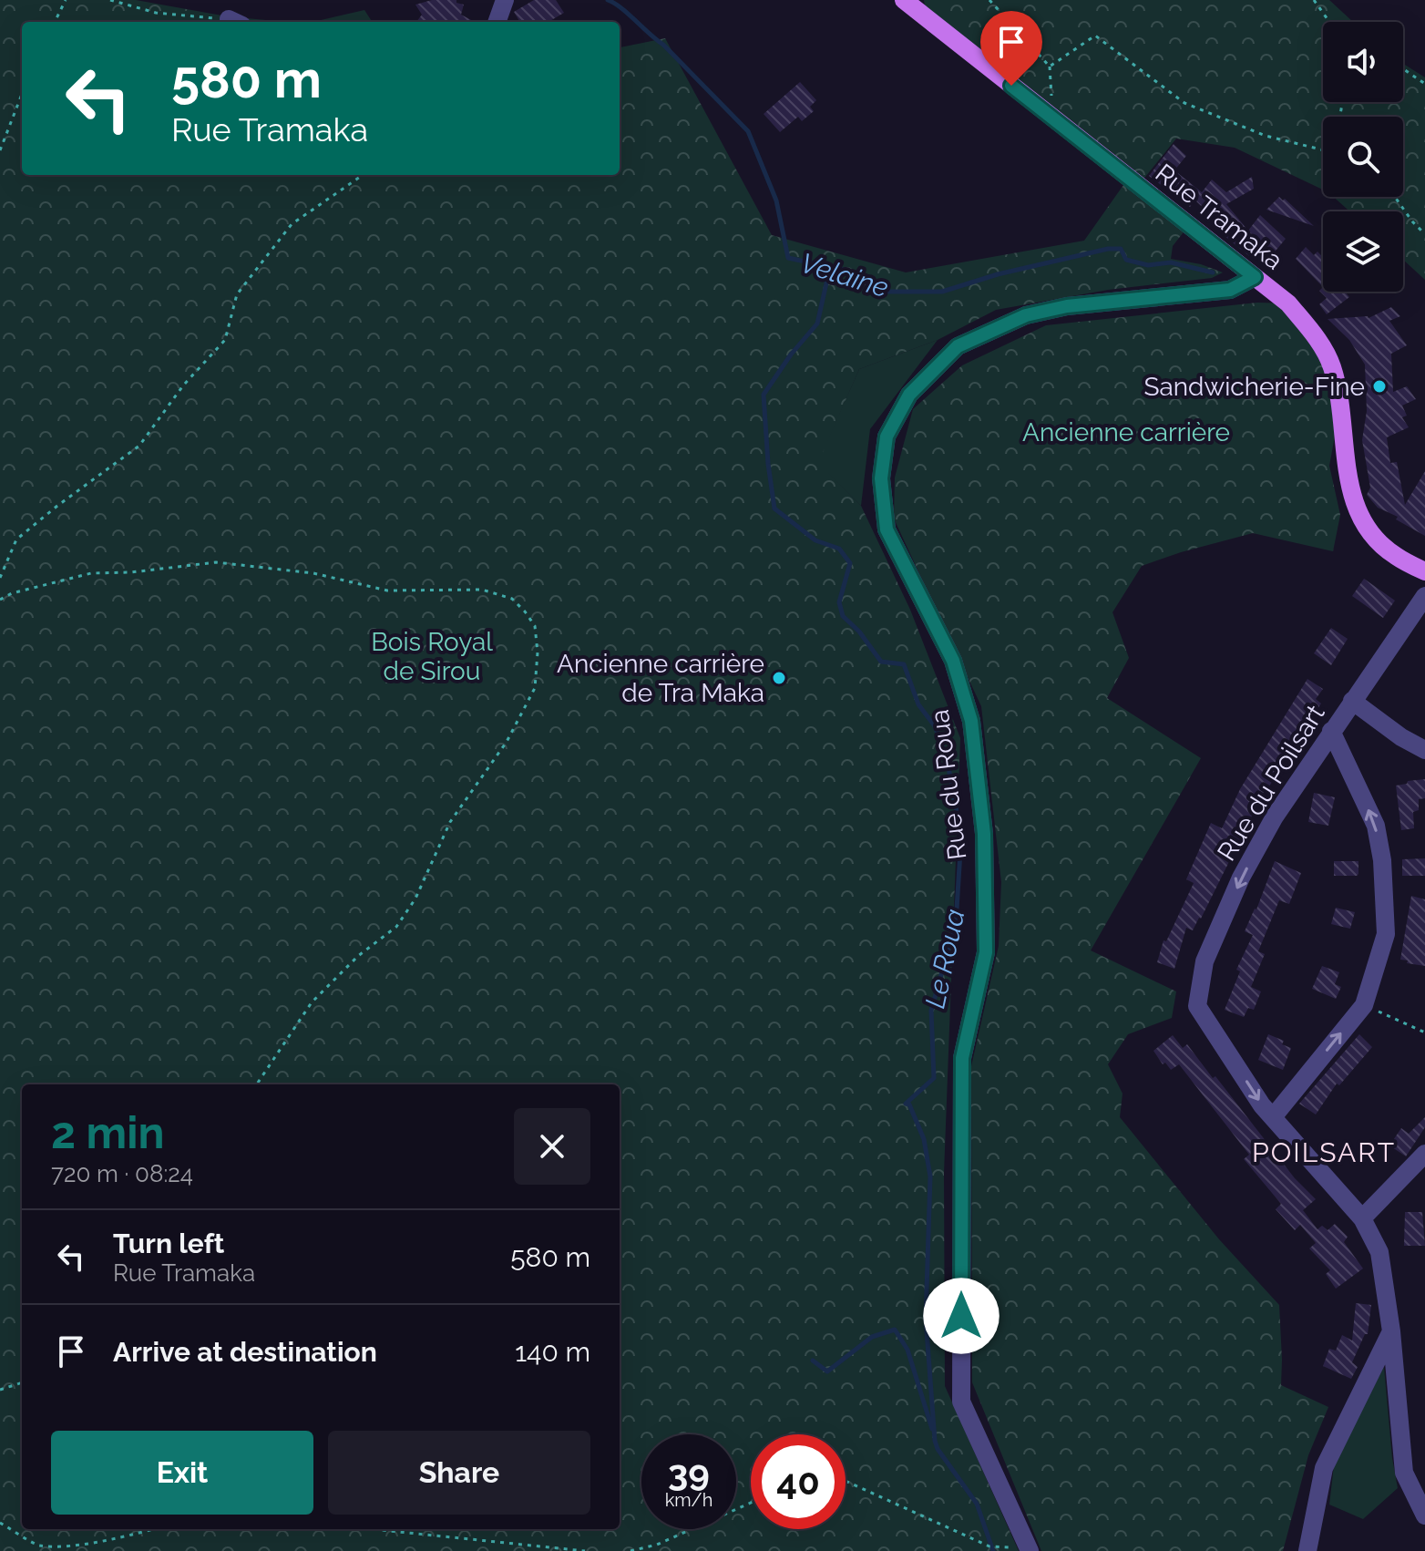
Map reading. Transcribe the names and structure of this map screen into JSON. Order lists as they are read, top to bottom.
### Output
{
  "streets": {
    "main road": ["Rue Tramaka"],
    "street": ["Rue du Poilsart", "Rue du Roua"]
  },
  "crossings": [
    ["Rue Tramaka", "Rue du Roua"]
  ],
  "districts": ["POILSART"],
  "water": ["Velaine", "Le Roua"],
  "parks": ["Ancienne carrière", "Bois Royal de Sirou"],
  "places": ["Sandwicherie-Fine", "Ancienne carrière de Tra Maka"],
  "page": {
    "turn": ["580 m", "Rue Tramaka"],
    "heading": ["2 min", "720 m · 08:24"],
    "list": [
      {
        "name": "Turn left",
        "note": "Rue Tramaka",
        "value": "580 m"
      },
      {
        "name": "Arrive at destination",
        "value": "140 m"
      }
    ],
    "buttons": ["Exit", "Share"],
    "speed": "39 km/h",
    "limit": "40"
  }
}
